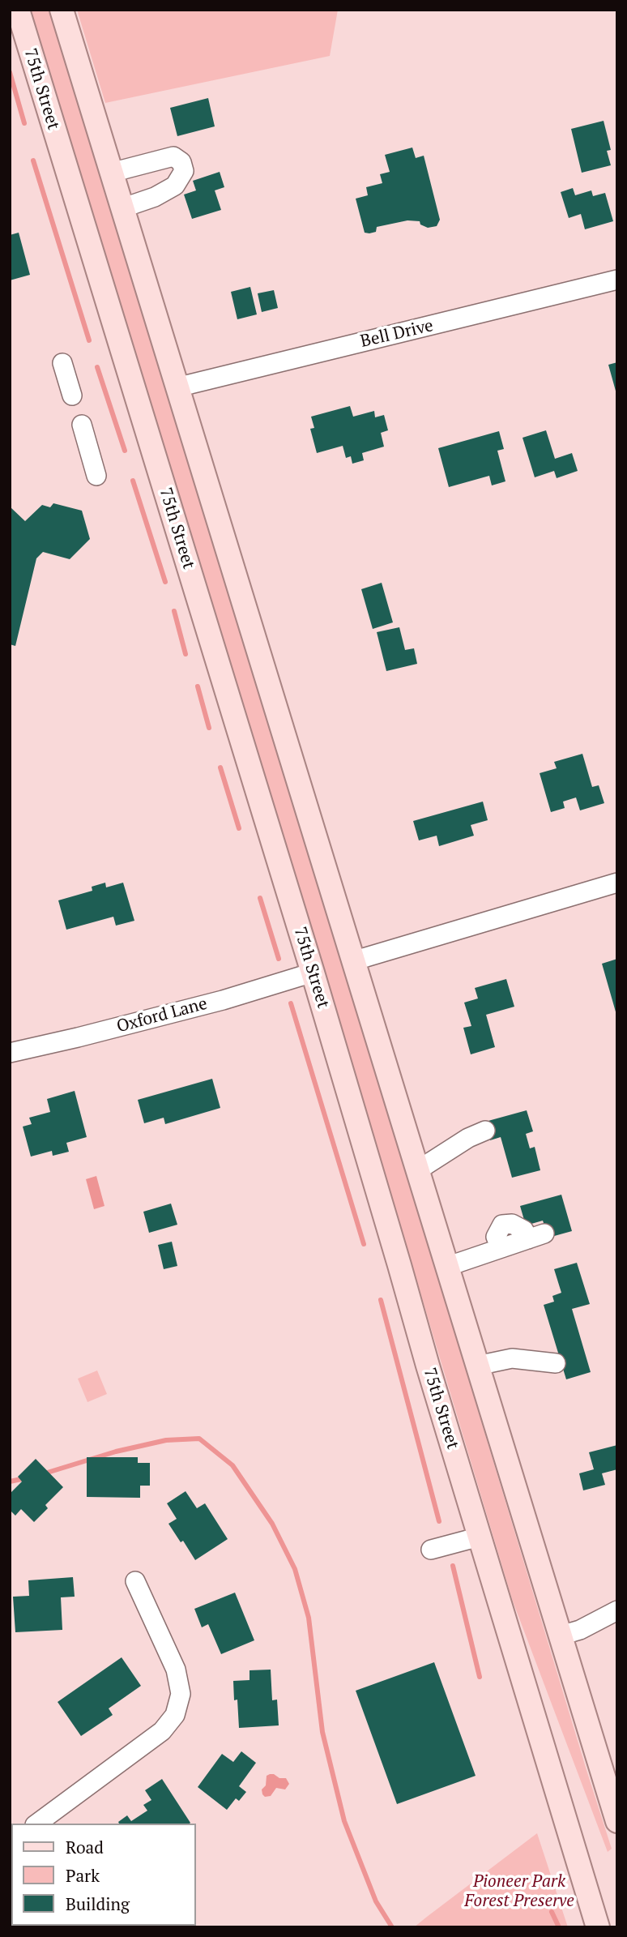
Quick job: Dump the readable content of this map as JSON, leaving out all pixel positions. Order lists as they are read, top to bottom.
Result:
{
  "streets": {
    "main road": ["75th Street"],
    "street": ["Bell Drive", "Oxford Lane"]
  },
  "crossings": [
    ["75th Street", "Oxford Lane"]
  ],
  "parks": ["Pioneer Park Forest Preserve"],
  "legend": ["Road", "Park", "Building"]
}
